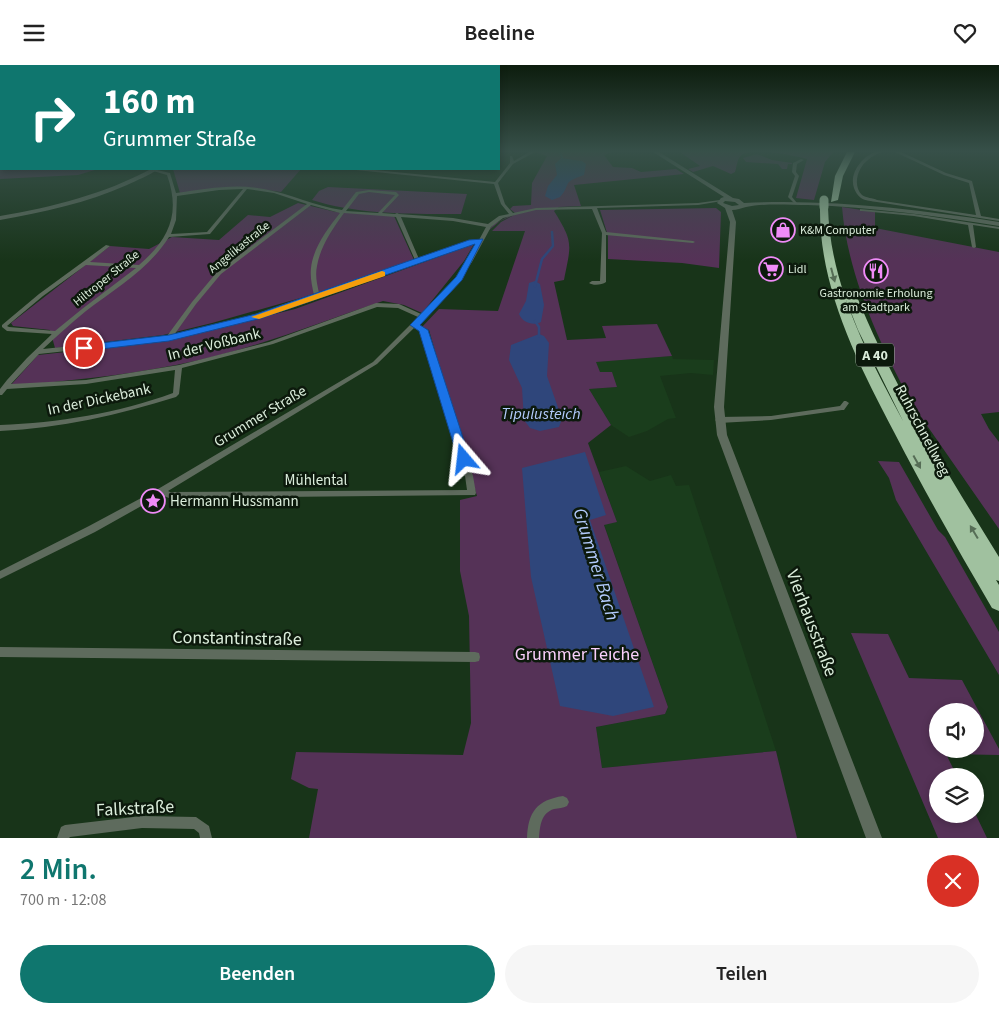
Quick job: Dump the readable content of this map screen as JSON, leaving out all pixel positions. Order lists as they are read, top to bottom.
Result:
{
  "streets": {
    "highway": ["A 40", "Ruhrschnellweg"],
    "street": [
      "Angelikastraße",
      "Hiltroper Straße",
      "In der Voßbank",
      "In der Dickebank",
      "Grummer Straße",
      "Mühlental",
      "Vierhausstraße",
      "Constantinstraße",
      "Falkstraße"
    ]
  },
  "crossings": [
    ["Hiltroper Straße", "In der Voßbank"],
    ["In der Voßbank", "In der Dickebank"],
    ["In der Voßbank", "Grummer Straße"],
    ["Grummer Straße", "Mühlental"]
  ],
  "water": ["Tipulusteich", "Grummer Bach"],
  "parks": ["Grummer Teiche"],
  "places": {
    "shop": ["K&M Computer"],
    "supermarket": ["Lidl"],
    "restaurant": ["Gastronomie Erholung am Stadtpark"],
    "place": ["Hermann Hussmann"]
  },
  "page": {
    "header": "Beeline",
    "turn": ["160 m", "Grummer Straße"],
    "heading": ["2 Min.", "700 m · 12:08"],
    "buttons": ["Beenden", "Teilen"]
  }
}
